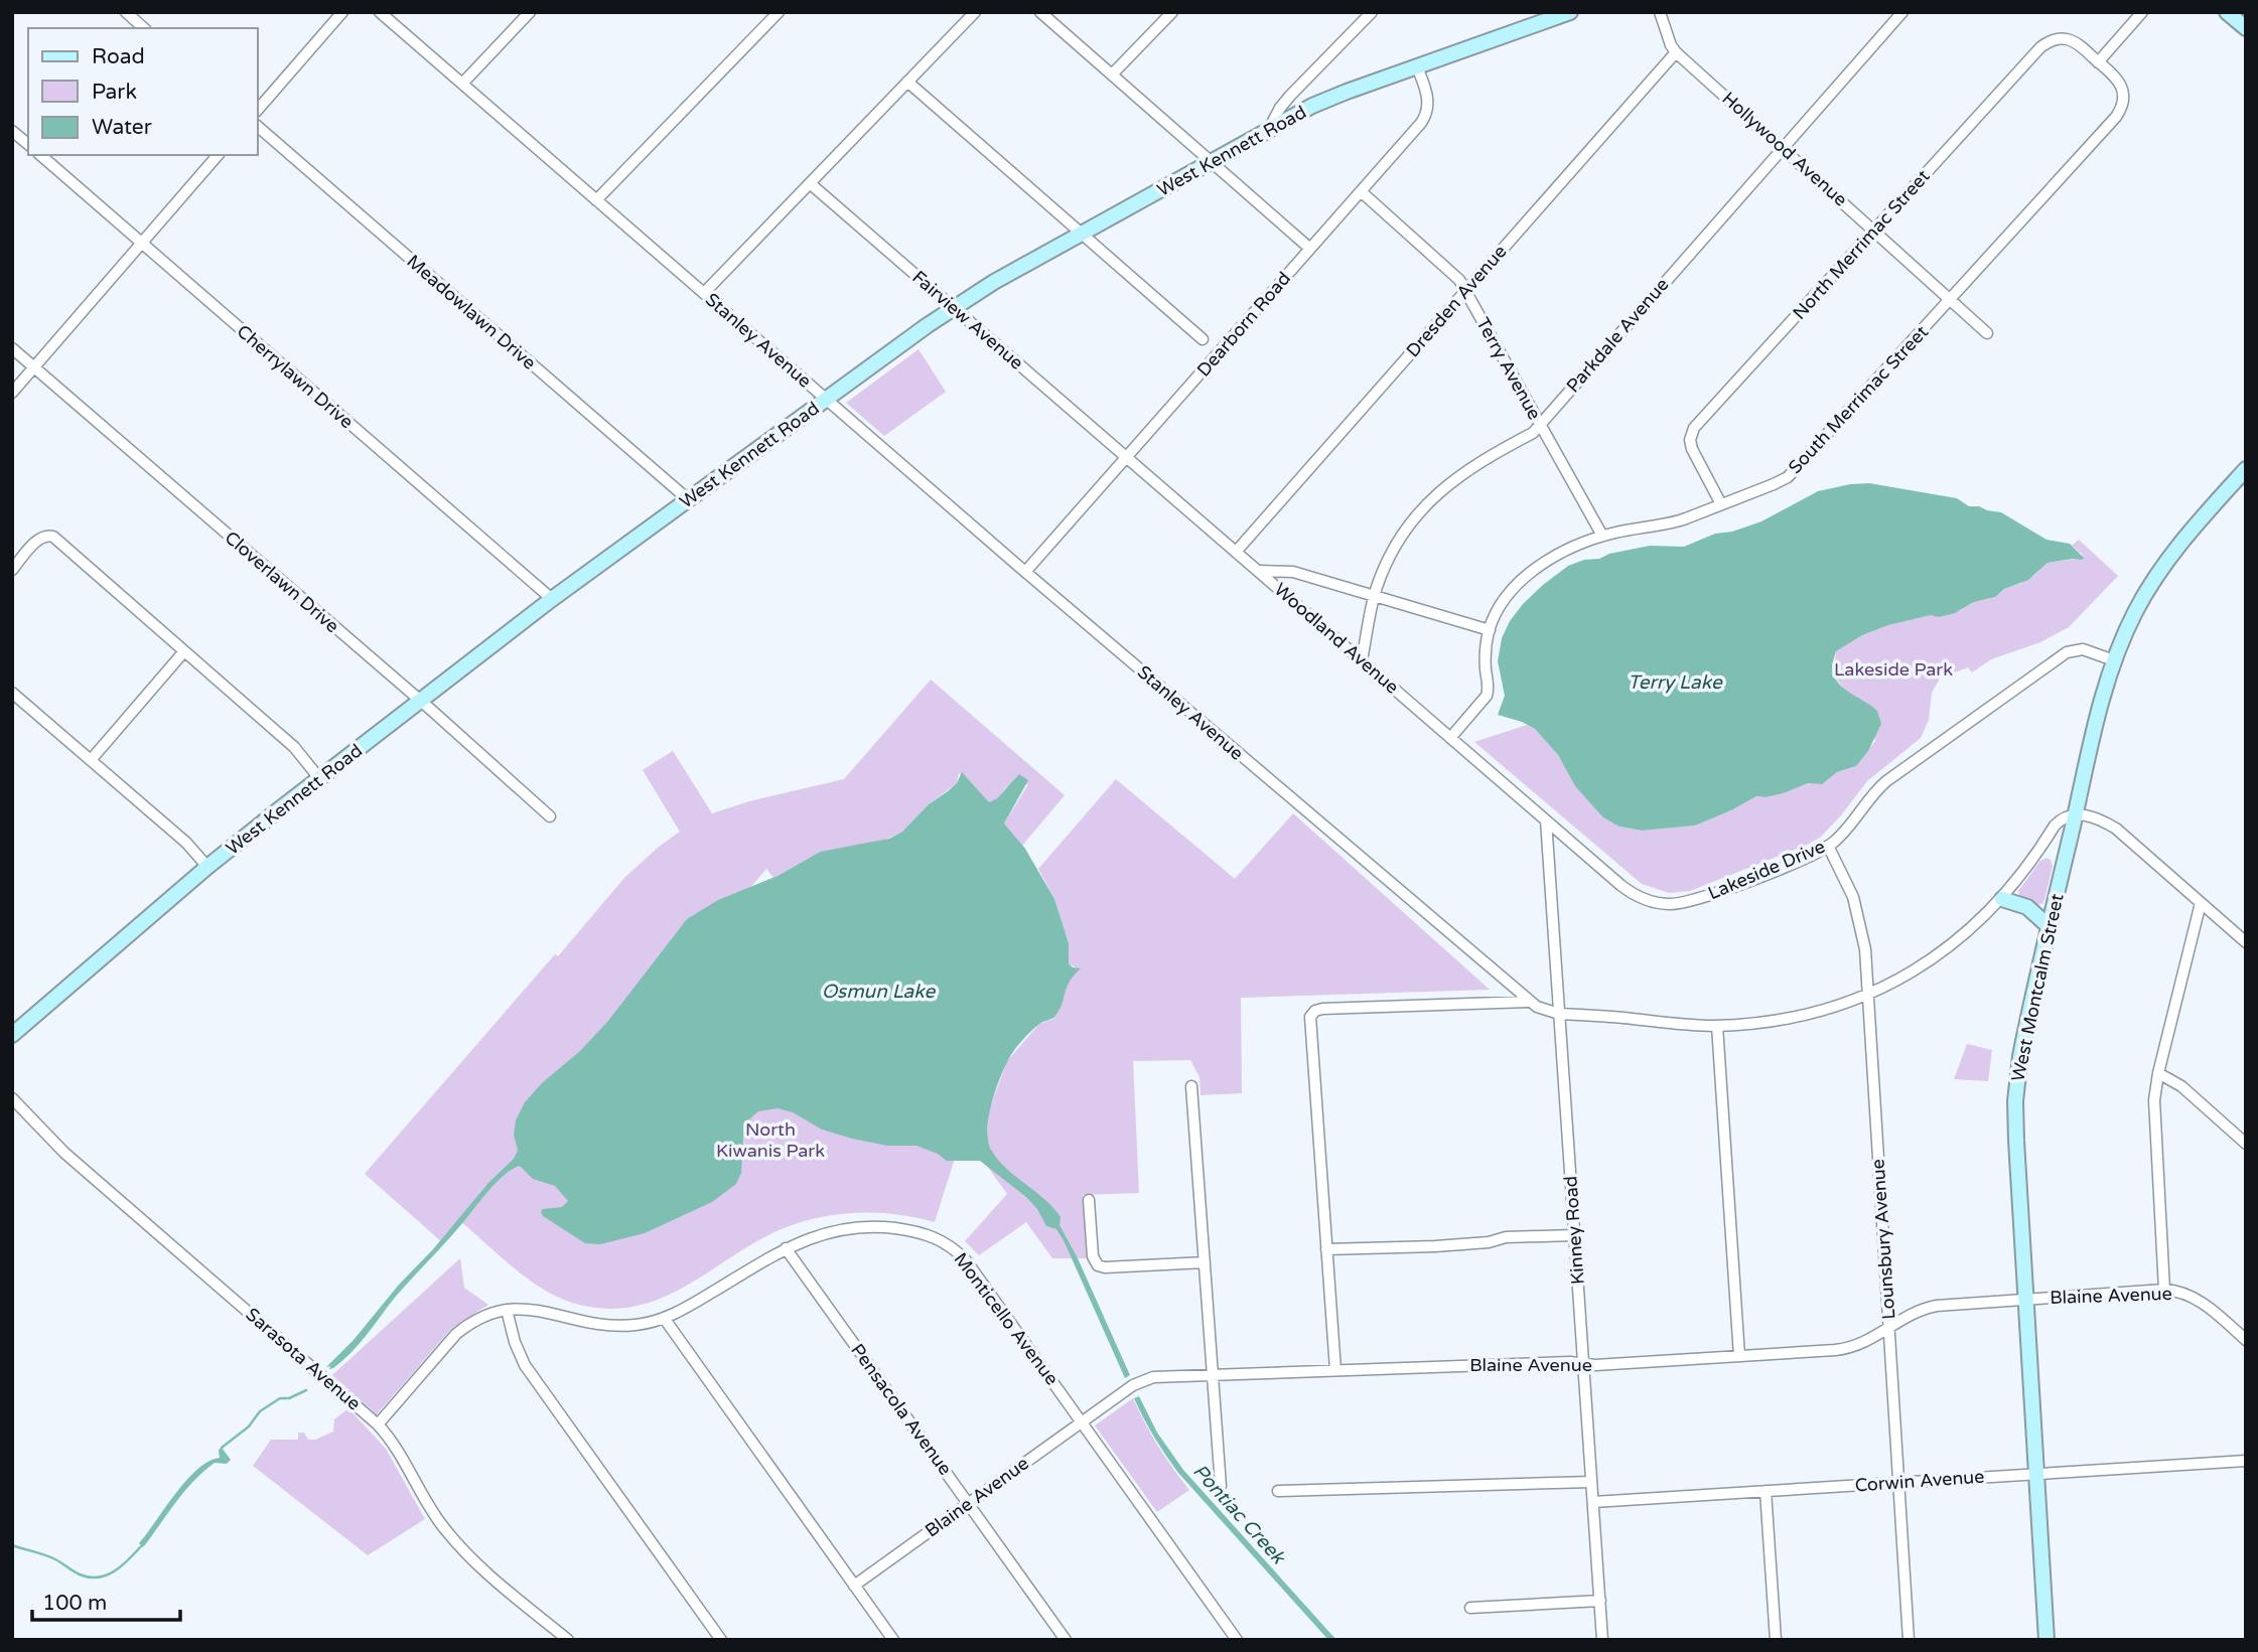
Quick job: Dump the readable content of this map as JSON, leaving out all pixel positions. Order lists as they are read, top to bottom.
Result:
{
  "streets": {
    "street": [
      "Hollywood Avenue",
      "West Kennett Road",
      "North Merrimac Street",
      "Dresden Avenue",
      "Meadowlawn Drive",
      "Fairview Avenue",
      "Dearborn Road",
      "Parkdale Avenue",
      "Stanley Avenue",
      "Terry Avenue",
      "Cherrylawn Drive",
      "South Merrimac Street",
      "Cloverlawn Drive",
      "Woodland Avenue",
      "Lakeside Drive",
      "West Montcalm Street",
      "Kinney Road",
      "Lounsbury Avenue",
      "Blaine Avenue",
      "Monticello Avenue",
      "Sarasota Avenue",
      "Pensacola Avenue",
      "Corwin Avenue"
    ]
  },
  "crossings": [
    ["Hollywood Avenue", "North Merrimac Street"],
    ["Hollywood Avenue", "Dresden Avenue"],
    ["Hollywood Avenue", "Parkdale Avenue"],
    ["Hollywood Avenue", "South Merrimac Street"],
    ["West Kennett Road", "Meadowlawn Drive"],
    ["West Kennett Road", "Fairview Avenue"],
    ["West Kennett Road", "Dearborn Road"],
    ["West Kennett Road", "Stanley Avenue"],
    ["West Kennett Road", "Cherrylawn Drive"],
    ["West Kennett Road", "Cloverlawn Drive"],
    ["North Merrimac Street", "South Merrimac Street"],
    ["Dresden Avenue", "Terry Avenue"],
    ["Dresden Avenue", "Woodland Avenue"],
    ["Fairview Avenue", "Dearborn Road"],
    ["Fairview Avenue", "Woodland Avenue"],
    ["Dearborn Road", "Stanley Avenue"],
    ["Dearborn Road", "Terry Avenue"],
    ["Dearborn Road", "Woodland Avenue"],
    ["Parkdale Avenue", "Terry Avenue"],
    ["Parkdale Avenue", "Woodland Avenue"],
    ["Stanley Avenue", "West Montcalm Street"],
    ["Stanley Avenue", "Kinney Road"],
    ["Stanley Avenue", "Lounsbury Avenue"],
    ["Terry Avenue", "South Merrimac Street"],
    ["South Merrimac Street", "Woodland Avenue"],
    ["Woodland Avenue", "Lakeside Drive"],
    ["Woodland Avenue", "Kinney Road"],
    ["Lakeside Drive", "West Montcalm Street"],
    ["Lakeside Drive", "Kinney Road"],
    ["Lakeside Drive", "Lounsbury Avenue"],
    ["West Montcalm Street", "Blaine Avenue"],
    ["West Montcalm Street", "Corwin Avenue"],
    ["Kinney Road", "Blaine Avenue"],
    ["Kinney Road", "Corwin Avenue"],
    ["Lounsbury Avenue", "Blaine Avenue"],
    ["Lounsbury Avenue", "Corwin Avenue"],
    ["Blaine Avenue", "Monticello Avenue"],
    ["Blaine Avenue", "Pensacola Avenue"],
    ["Monticello Avenue", "Pensacola Avenue"]
  ],
  "water": ["Terry Lake", "Osmun Lake", "Pontiac Creek"],
  "parks": ["Lakeside Park", "North Kiwanis Park"],
  "legend": ["Road", "Park", "Water"],
  "scale_bar": "100 m"
}
